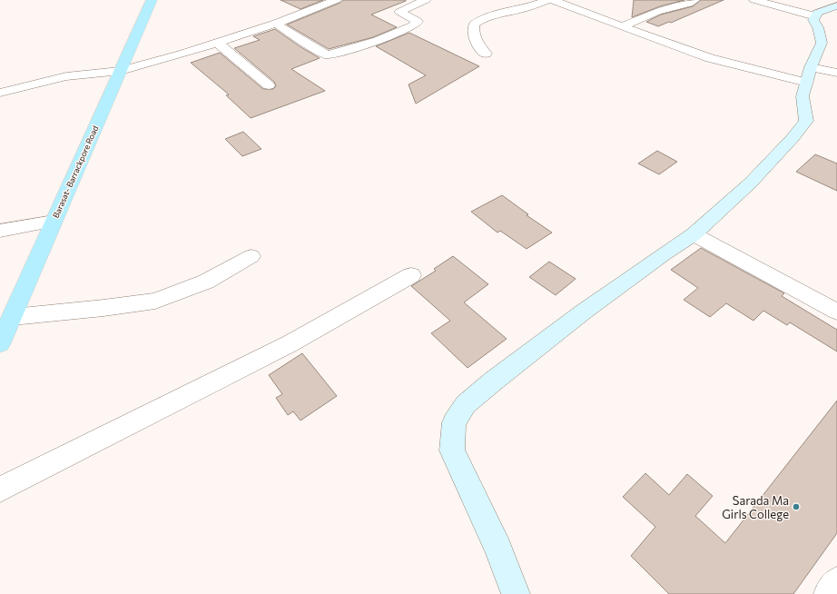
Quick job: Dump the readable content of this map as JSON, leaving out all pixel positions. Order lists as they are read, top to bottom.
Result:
{
  "streets": {
    "main road": ["Barasat- Barrackpore Road"]
  },
  "places": ["Sarada Ma Girls College"]
}
